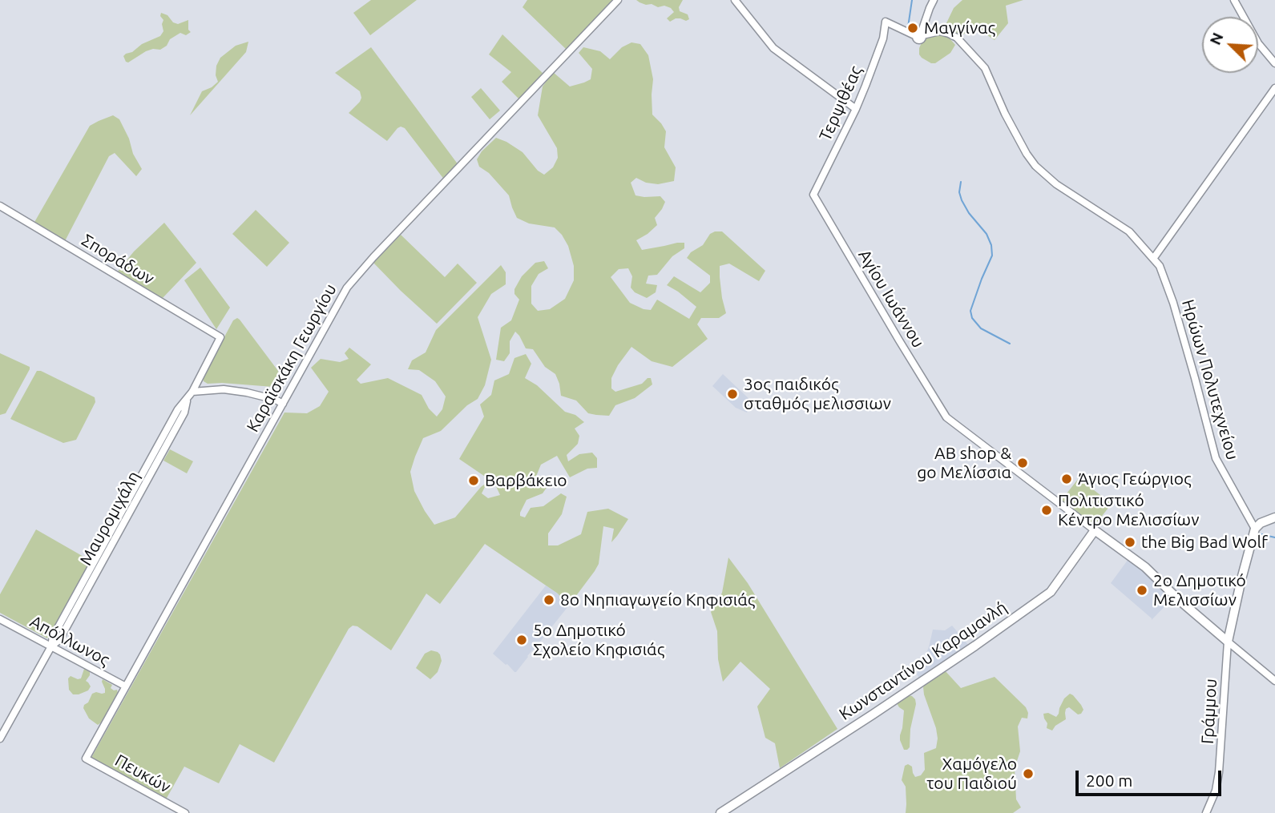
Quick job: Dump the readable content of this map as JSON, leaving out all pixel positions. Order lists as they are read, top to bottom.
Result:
{
  "streets": {
    "main road": ["Κωνσταντίνου Καραμανλή"],
    "street": [
      "Τερψιθέας",
      "Σποράδων",
      "Αγίου Ιωάννου",
      "Καραϊσκάκη Γεωργίου",
      "Ηρώων Πολυτεχνείου",
      "Μαυρομιχάλη",
      "Απόλλωνος",
      "Γράμμου",
      "Πευκών"
    ]
  },
  "crossings": [
    ["Τερψιθέας", "Αγίου Ιωάννου"],
    ["Σποράδων", "Μαυρομιχάλη"],
    ["Αγίου Ιωάννου", "Κωνσταντίνου Καραμανλή"],
    ["Καραϊσκάκη Γεωργίου", "Απόλλωνος"],
    ["Καραϊσκάκη Γεωργίου", "Πευκών"],
    ["Μαυρομιχάλη", "Απόλλωνος"]
  ],
  "places": [
    "Μαγγίνας",
    "3ος παιδικός σταθμός μελισσιων",
    "AB shop & go Μελίσσια",
    "Άγιος Γεώργιος",
    "Βαρβάκειο",
    "Πολιτιστικό Κέντρο Μελισσίων",
    "the Big Bad Wolf",
    "2ο Δημοτικό Μελισσίων",
    "8ο Νηπιαγωγείο Κηφισιάς",
    "5ο Δημοτικό Σχολείο Κηφισιάς",
    "Χαμόγελο του Παιδιού"
  ],
  "scale_bar": "200 m",
  "north": "top left"
}
